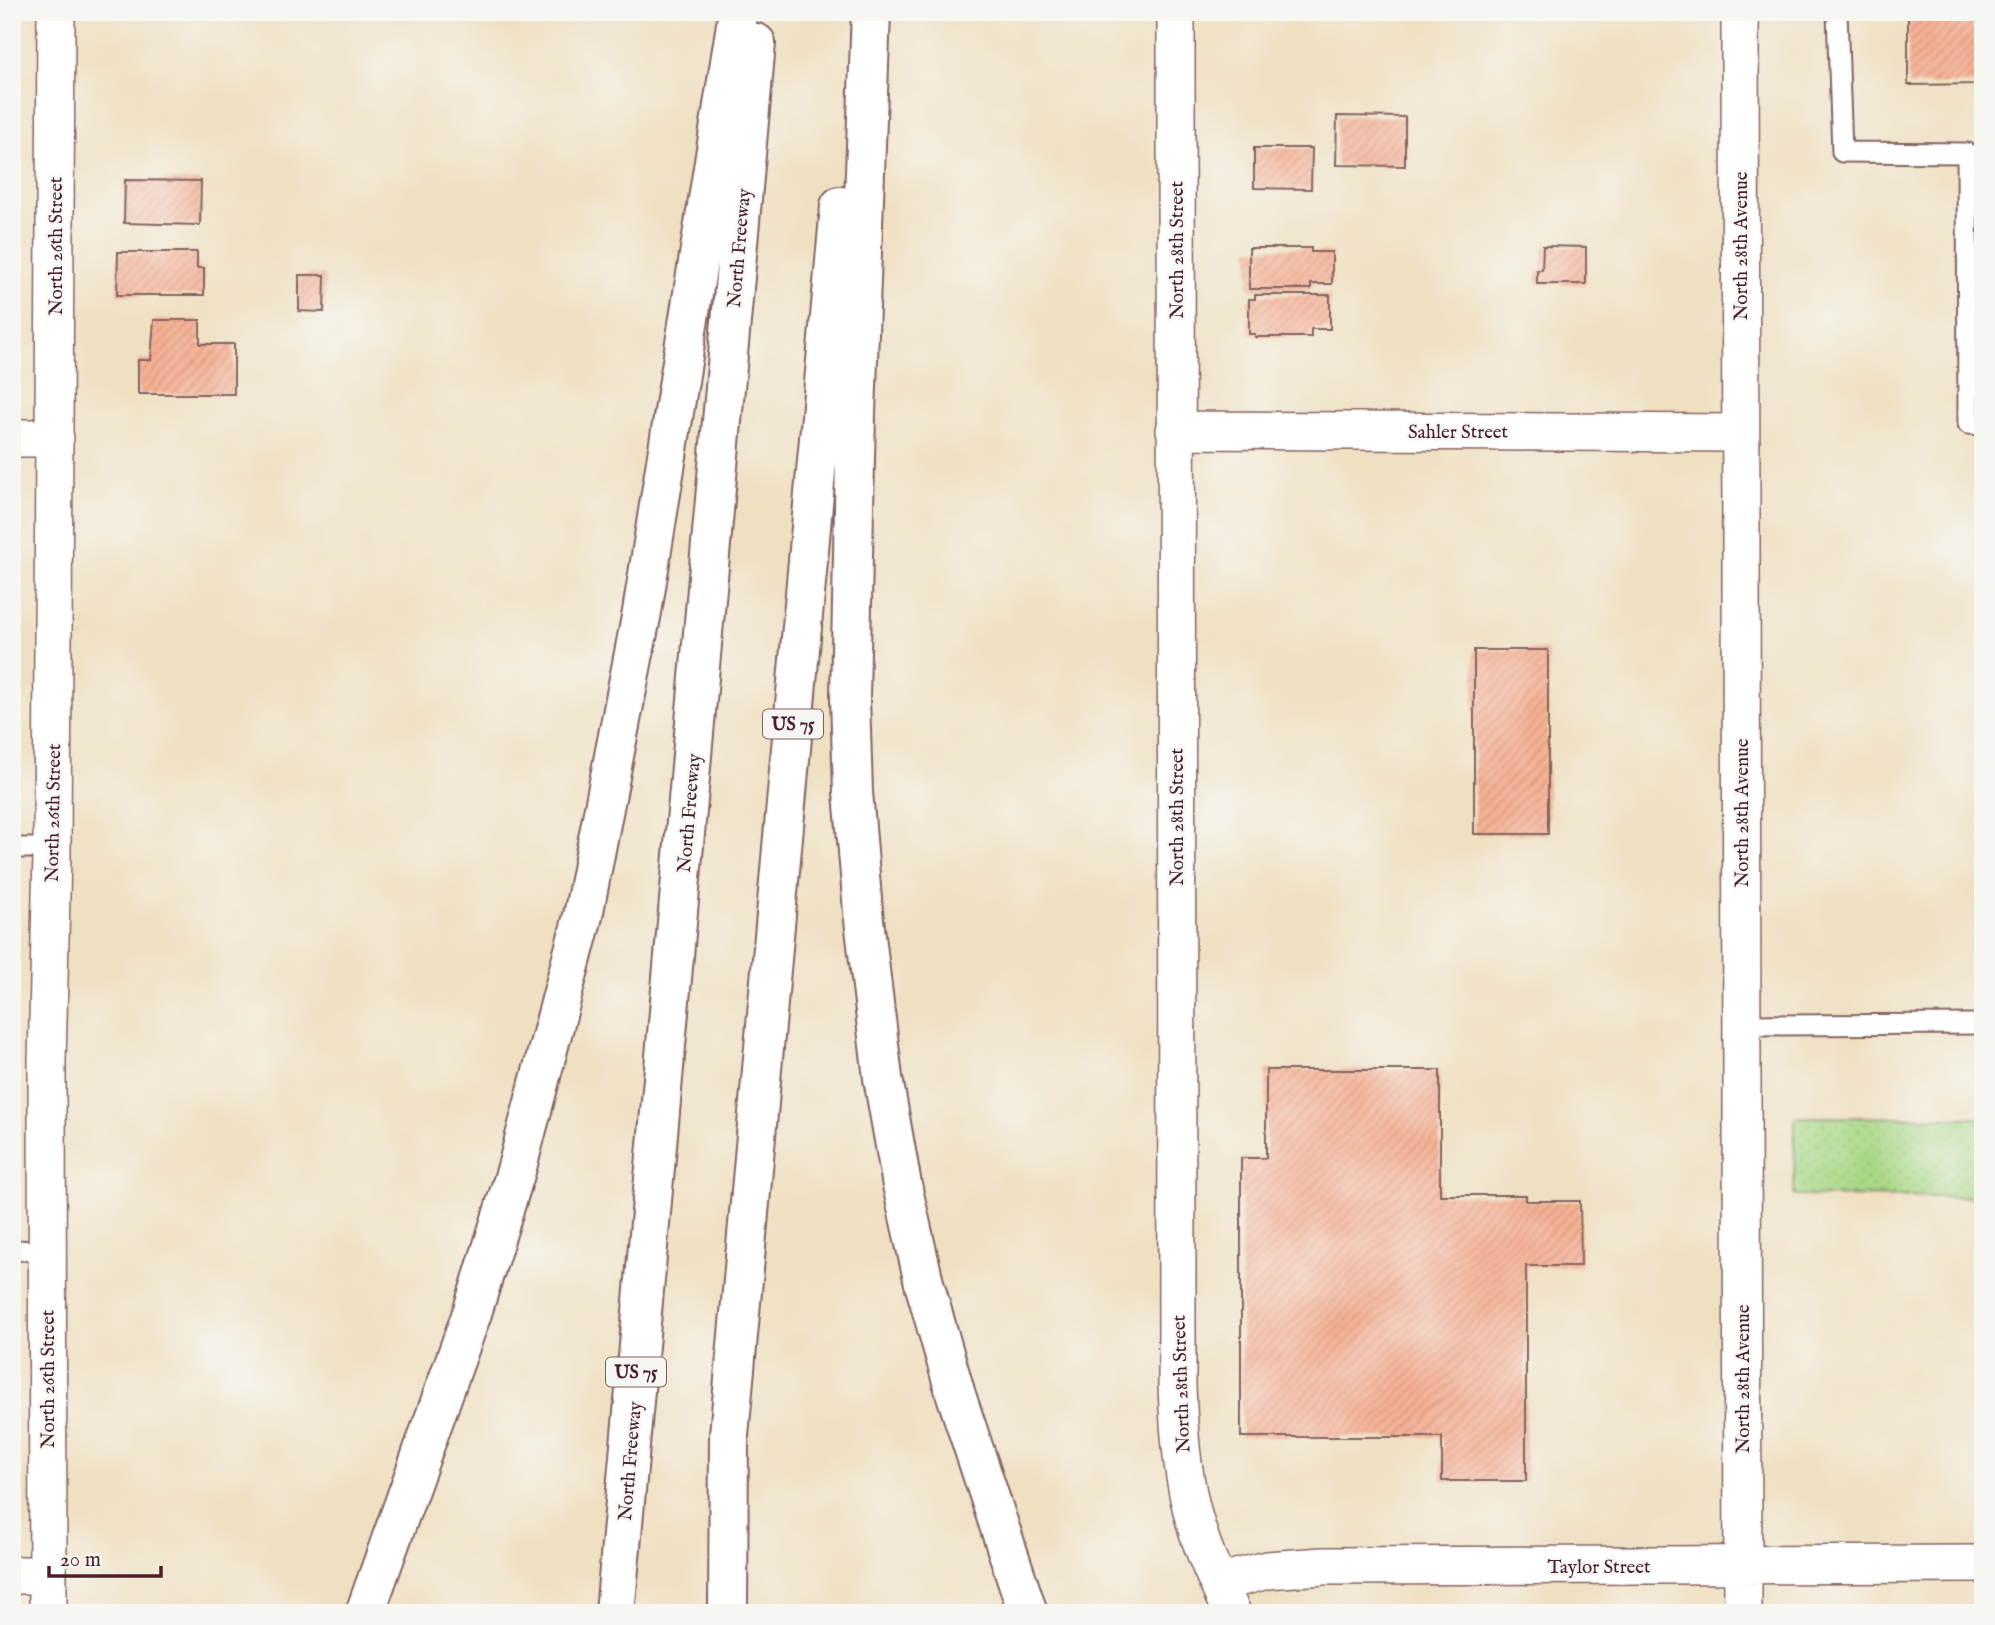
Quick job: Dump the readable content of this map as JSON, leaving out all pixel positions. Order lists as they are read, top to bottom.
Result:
{
  "streets": {
    "highway": ["North Freeway", "US 75"],
    "street": [
      "North 26th Street",
      "North 28th Avenue",
      "North 28th Street",
      "Sahler Street",
      "Taylor Street"
    ]
  },
  "crossings": [
    ["North 28th Avenue", "Sahler Street"],
    ["North 28th Avenue", "Taylor Street"],
    ["North 28th Street", "Sahler Street"],
    ["North 28th Street", "Taylor Street"]
  ],
  "scale_bar": "20 m"
}
